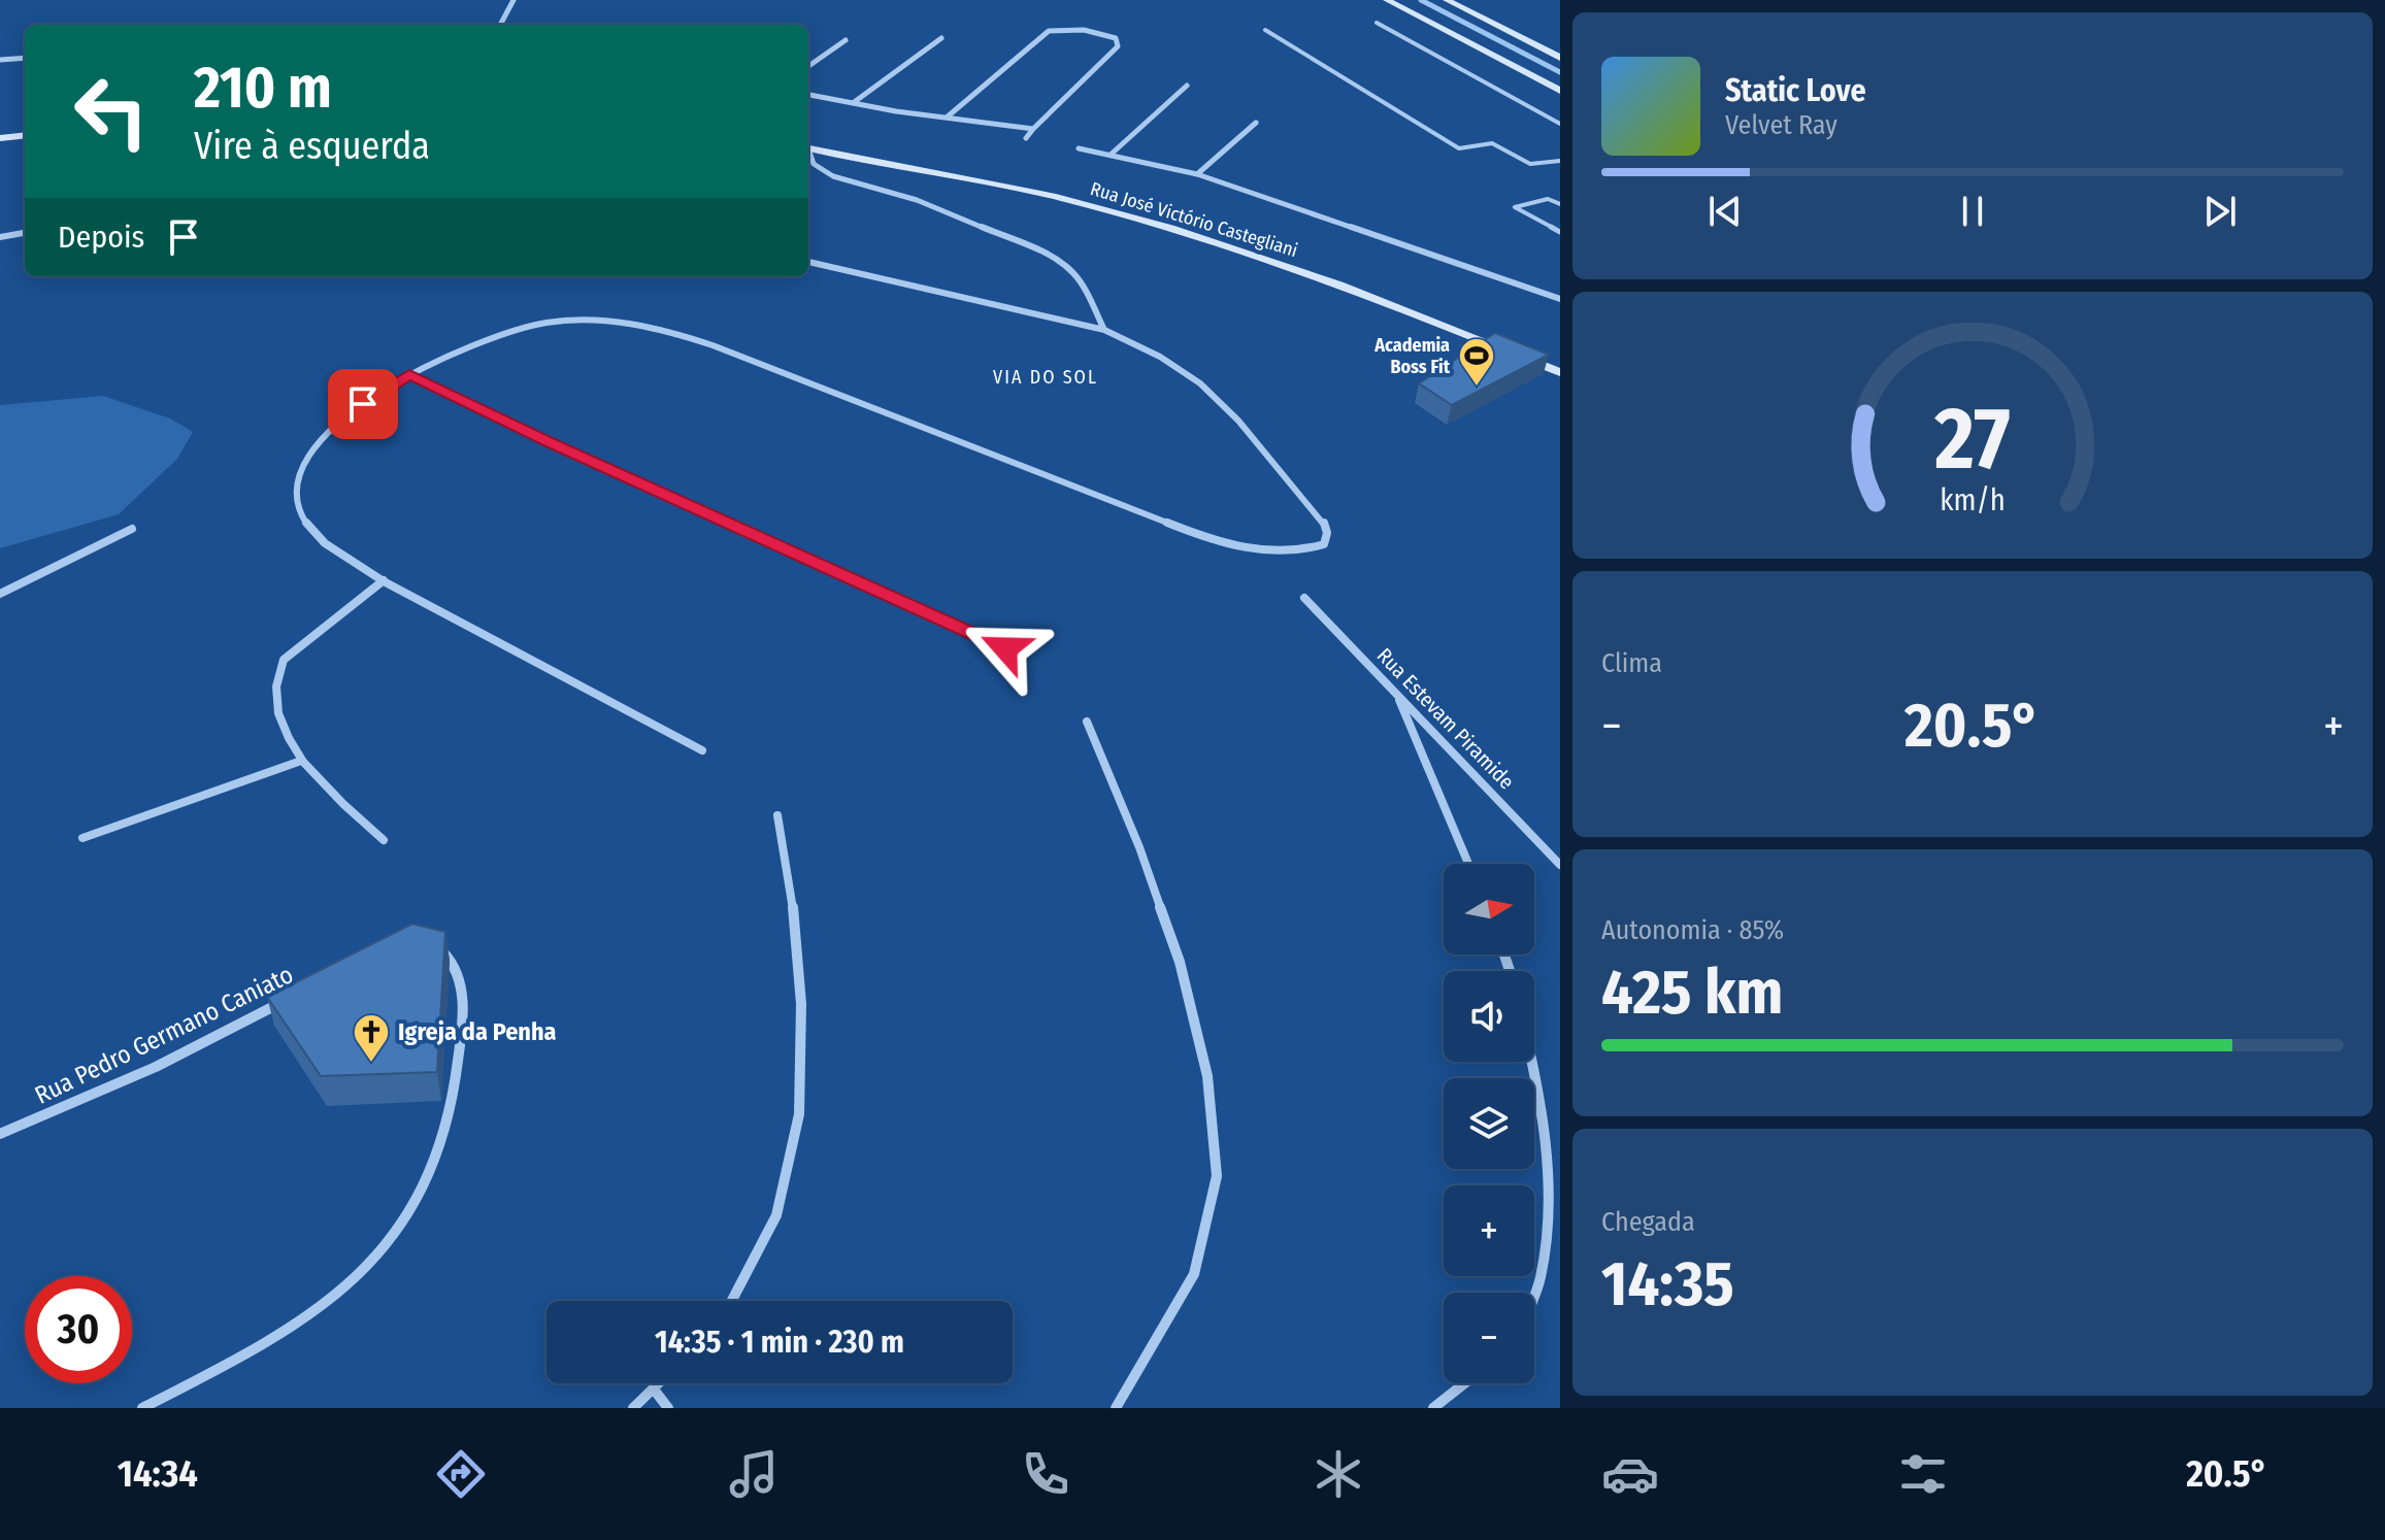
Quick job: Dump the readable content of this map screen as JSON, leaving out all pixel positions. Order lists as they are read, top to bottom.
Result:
{
  "streets": {
    "street": ["Rua José Victório Castegliani", "Rua Estevam Piramide", "Rua Pedro Germano Caniato"]
  },
  "districts": ["VIA DO SOL"],
  "places": {
    "sports": ["Academia Boss Fit"],
    "church": ["Igreja da Penha"]
  },
  "north": "right",
  "page": {
    "turn": ["210 m", "Vire à esquerda"],
    "song": ["Static Love", "Velvet Ray"],
    "then": "Depois",
    "tile": [
      "Clima",
      ["Autonomia · 85%", "425 km"],
      ["Chegada", "14:35"]
    ],
    "heat": ["−", "20.5°", "+"],
    "map_buttons": ["+", "−"],
    "limit": "30",
    "trip": "14:35 · 1 min · 230 m",
    "tabs": ["14:34", "20.5°"],
    "gauge": ["27", "km/h"]
  }
}
